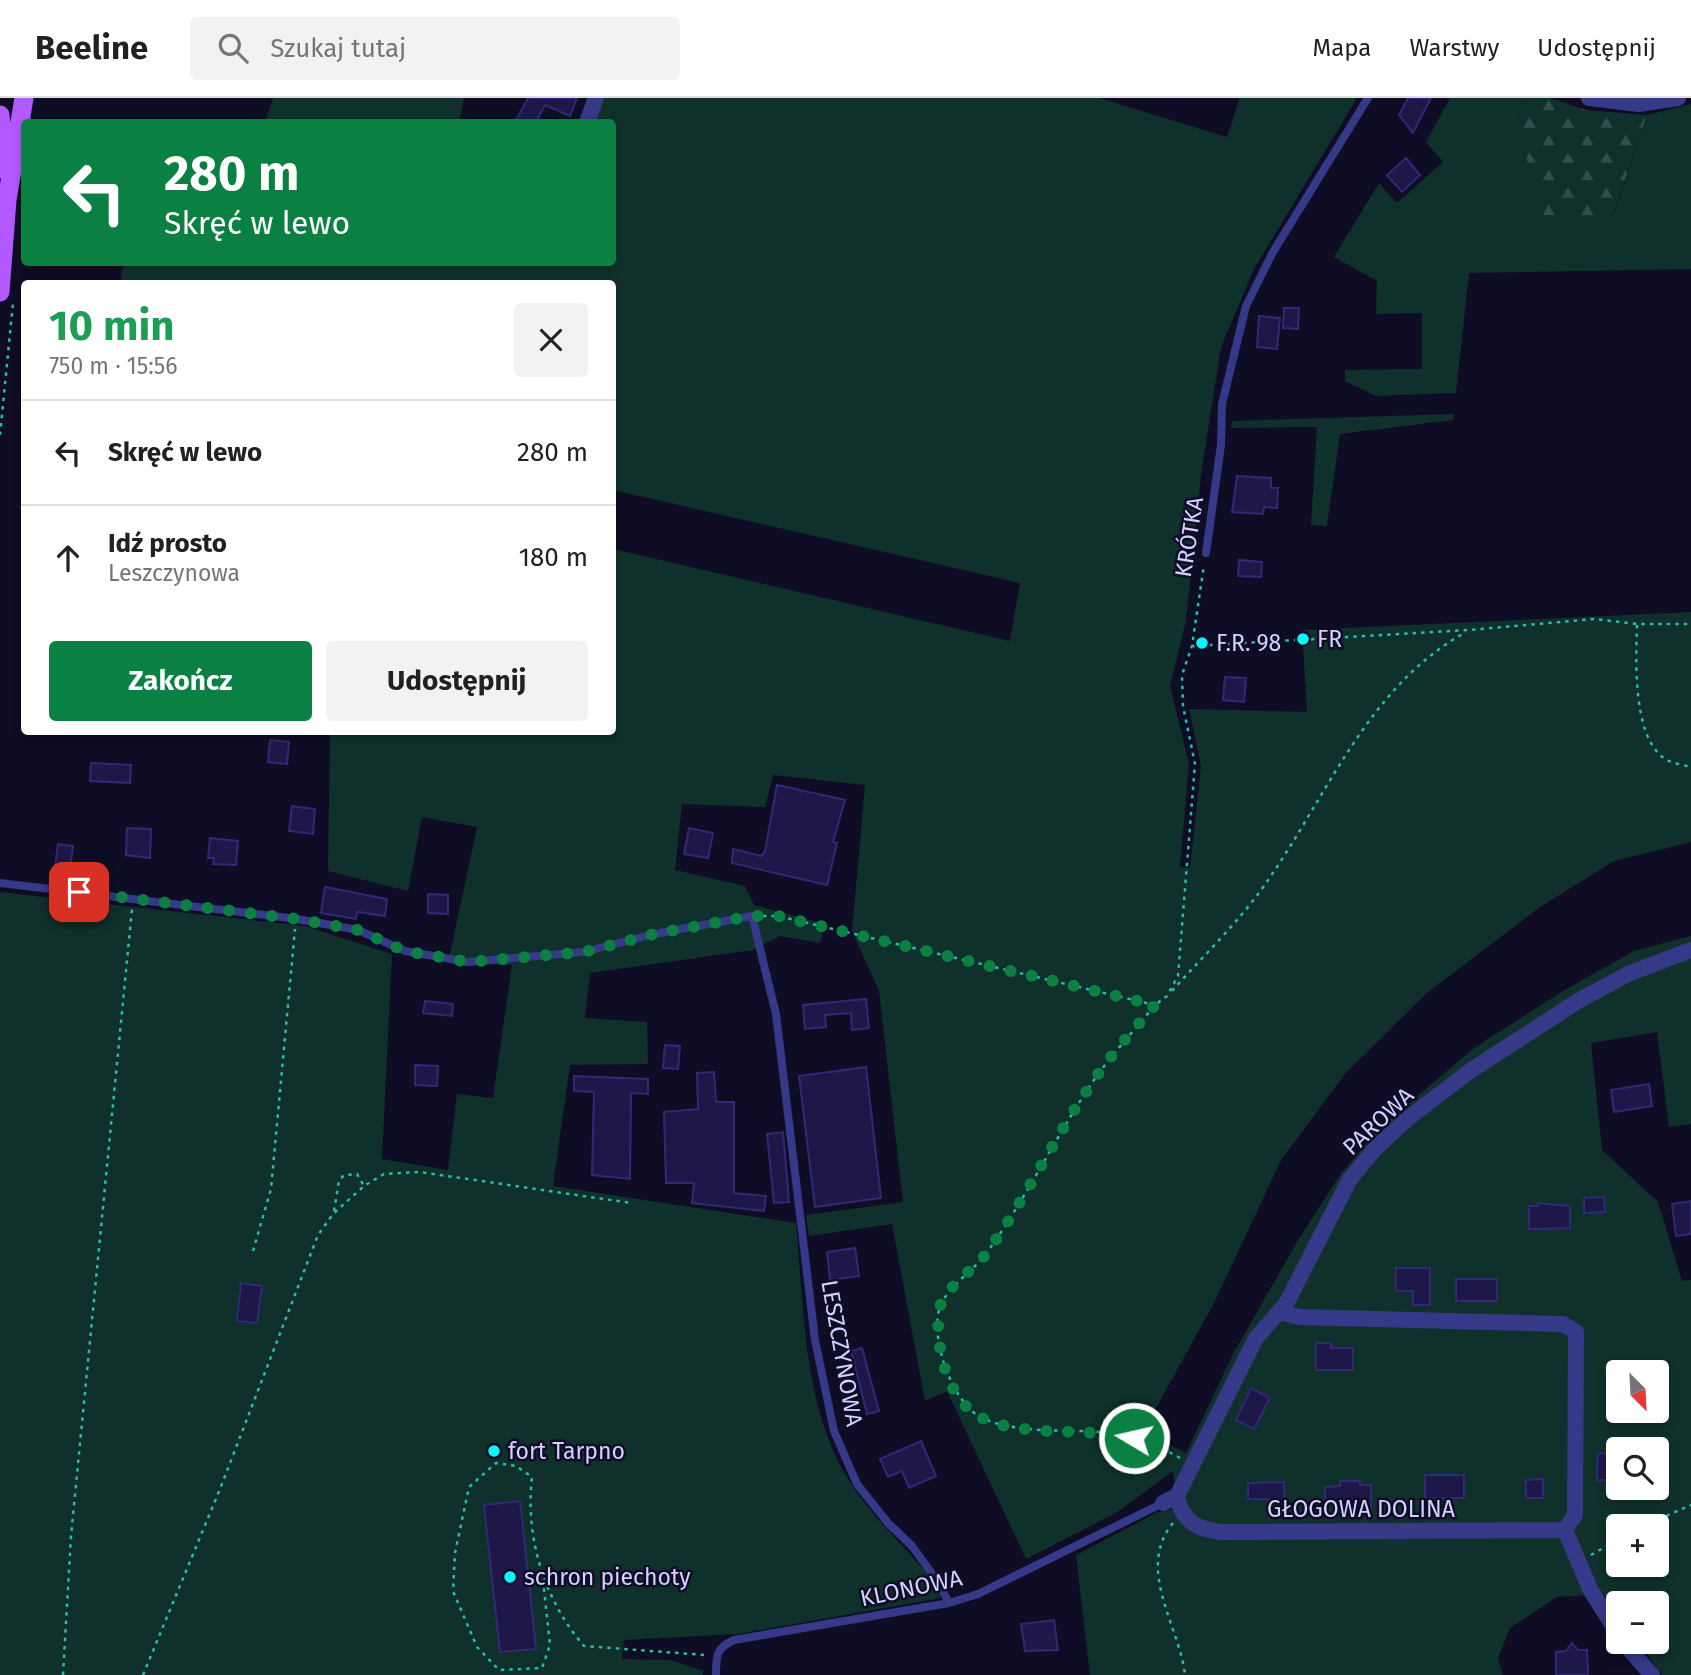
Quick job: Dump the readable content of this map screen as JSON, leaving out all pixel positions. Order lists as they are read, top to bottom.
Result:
{
  "streets": {
    "street": ["PAROWA", "GŁOGOWA DOLINA"],
    "lane": ["KRÓTKA", "LESZCZYNOWA", "KLONOWA"]
  },
  "crossings": [
    ["PAROWA", "GŁOGOWA DOLINA"],
    ["PAROWA", "KLONOWA"],
    ["LESZCZYNOWA", "KLONOWA"],
    ["GŁOGOWA DOLINA", "KLONOWA"]
  ],
  "places": [
    "FR",
    "F.R. 98",
    "fort Tarpno",
    "schron piechoty"
  ],
  "north": "bottom right",
  "page": {
    "header": "Beeline",
    "search": "Szukaj tutaj",
    "nav": ["Mapa", "Warstwy", "Udostępnij"],
    "turn": ["280 m", "Skręć w lewo"],
    "heading": ["10 min", "750 m · 15:56"],
    "list": [
      {
        "name": "Skręć w lewo",
        "value": "280 m"
      },
      {
        "name": "Idź prosto",
        "note": "Leszczynowa",
        "value": "180 m"
      }
    ],
    "buttons": ["Zakończ", "Udostępnij"],
    "map_buttons": ["+", "−"]
  }
}
